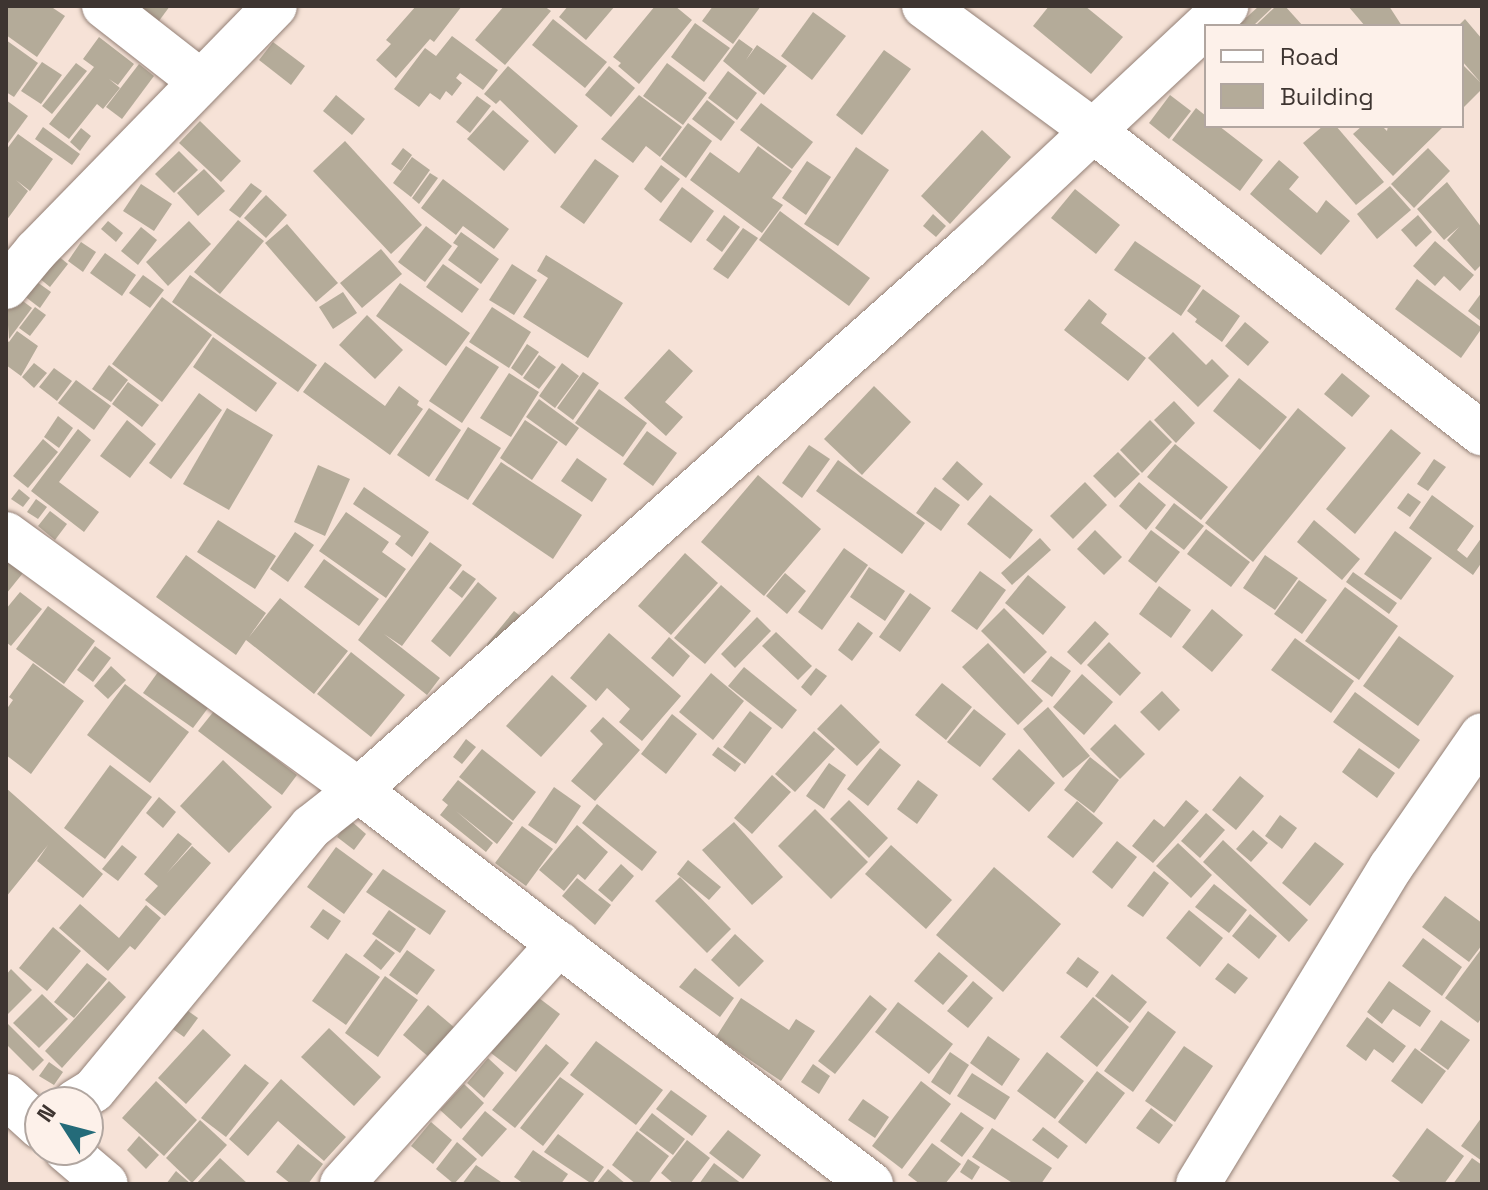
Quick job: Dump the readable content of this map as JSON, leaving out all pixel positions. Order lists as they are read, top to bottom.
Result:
{
  "legend": ["Road", "Building"],
  "north": "top left"
}
